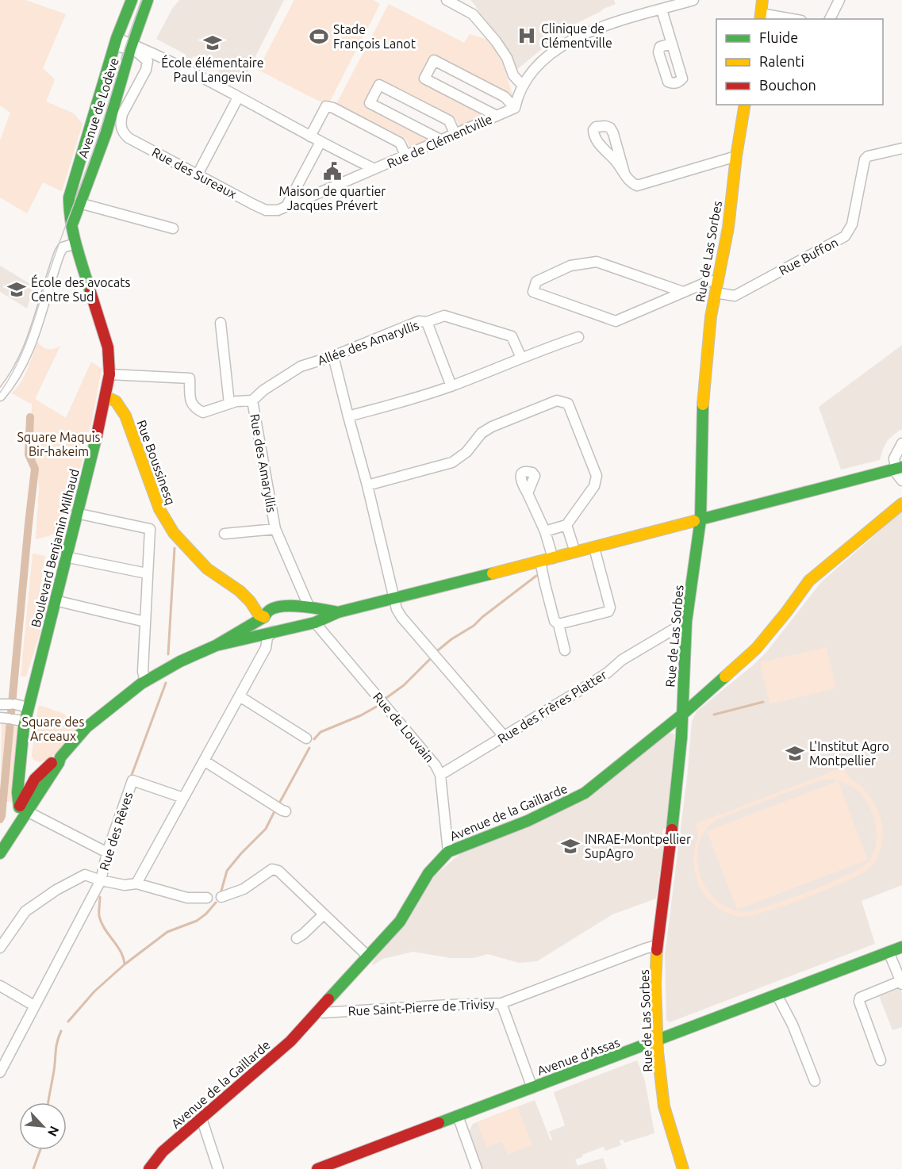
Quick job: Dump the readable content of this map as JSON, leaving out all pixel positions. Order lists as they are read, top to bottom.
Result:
{
  "streets": {
    "street": [
      "Avenue de Lodève",
      "Rue de Clémentville",
      "Rue des Sureaux",
      "Rue de Las Sorbes",
      "Rue Buffon",
      "Allée des Amaryllis",
      "Rue Boussinesq",
      "Rue des Amaryllis",
      "Boulevard Benjamin Milhaud",
      "Rue des Frères Platter",
      "Rue de Louvain",
      "Avenue de la Gaillarde",
      "Rue des Rêves",
      "Rue Saint-Pierre de Trivisy",
      "Avenue d'Assas"
    ]
  },
  "crossings": [
    ["Avenue de Lodève", "Rue de Clémentville"],
    ["Avenue de Lodève", "Rue des Sureaux"],
    ["Avenue de Lodève", "Boulevard Benjamin Milhaud"],
    ["Rue de Clémentville", "Rue des Sureaux"],
    ["Rue de Las Sorbes", "Rue Buffon"],
    ["Rue de Las Sorbes", "Rue des Frères Platter"],
    ["Rue de Las Sorbes", "Avenue de la Gaillarde"],
    ["Rue de Las Sorbes", "Rue Saint-Pierre de Trivisy"],
    ["Rue de Las Sorbes", "Avenue d'Assas"],
    ["Allée des Amaryllis", "Rue des Amaryllis"],
    ["Rue Boussinesq", "Boulevard Benjamin Milhaud"],
    ["Rue des Amaryllis", "Boulevard Benjamin Milhaud"],
    ["Rue des Frères Platter", "Rue de Louvain"],
    ["Rue de Louvain", "Avenue de la Gaillarde"],
    ["Avenue de la Gaillarde", "Rue Saint-Pierre de Trivisy"]
  ],
  "parks": ["Square Maquis Bir-hakeim", "Square des Arceaux"],
  "places": {
    "hospital": ["Clinique de Clémentville"],
    "sports": ["Stade François Lanot"],
    "school or university": [
      "École élémentaire Paul Langevin",
      "École des avocats Centre Sud",
      "L'Institut Agro Montpellier",
      "INRAE-Montpellier SupAgro"
    ],
    "public building": ["Maison de quartier Jacques Prévert"]
  },
  "legend": ["Fluide", "Ralenti", "Bouchon"],
  "north": "bottom right"
}
